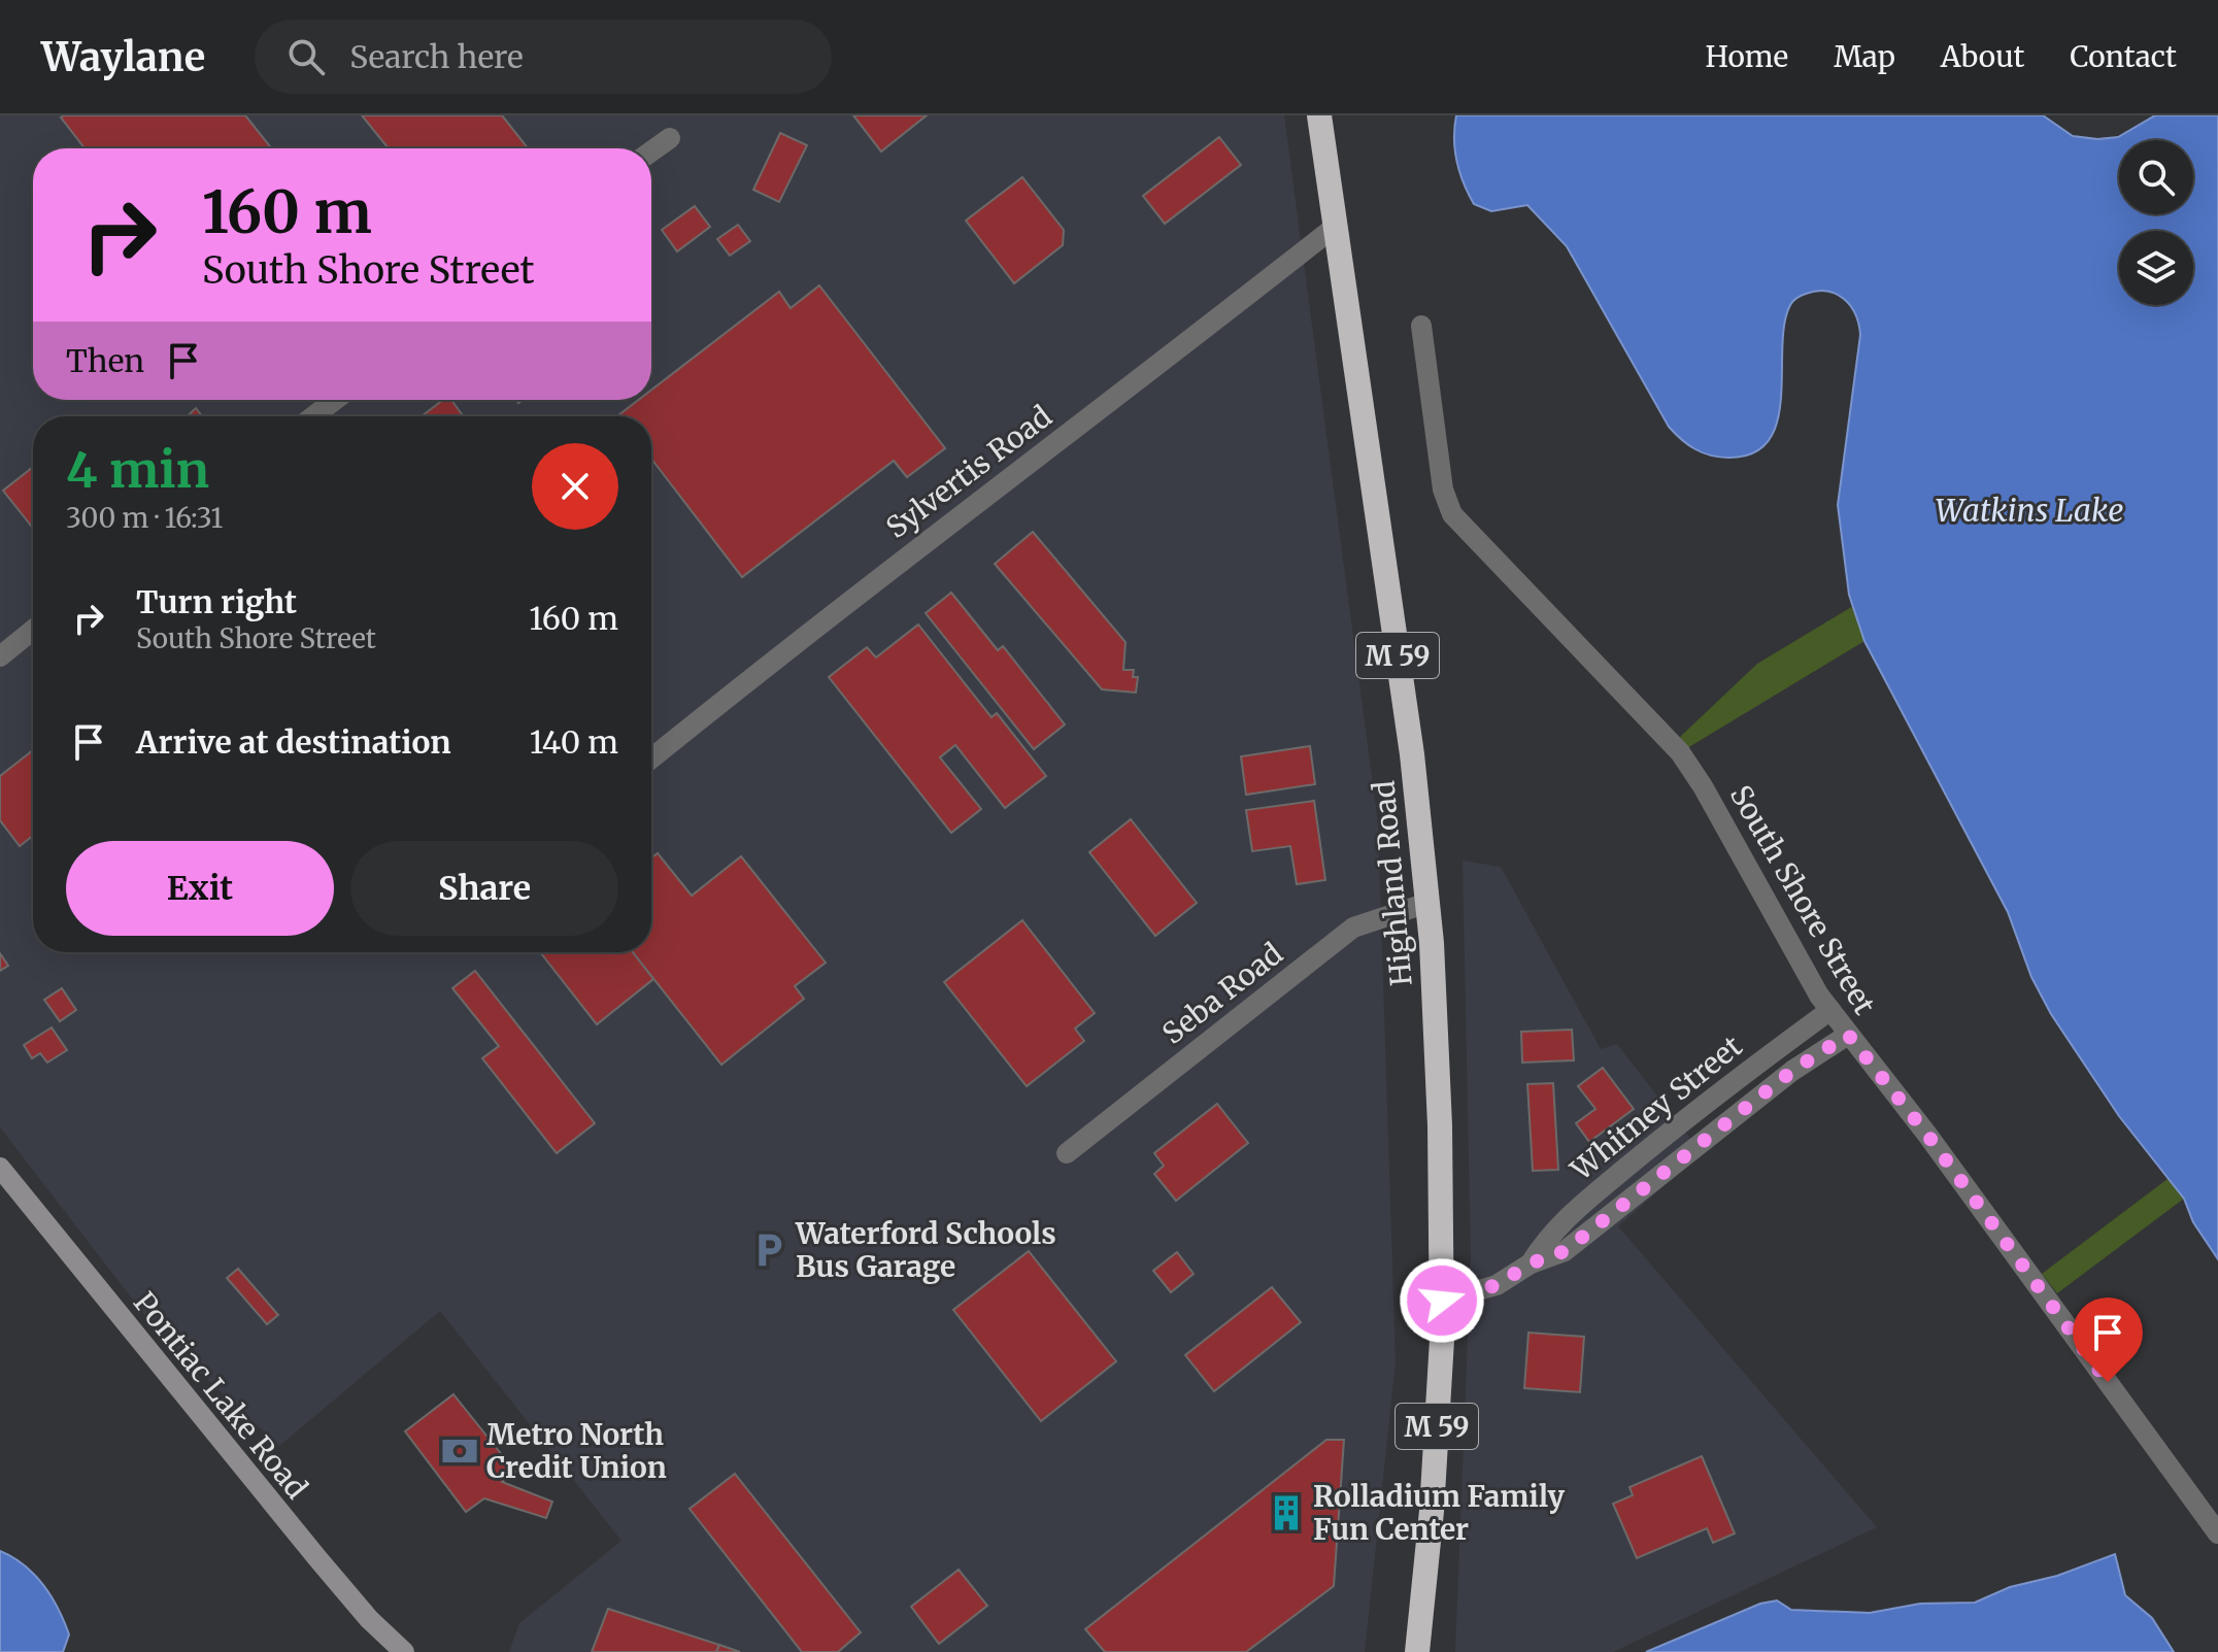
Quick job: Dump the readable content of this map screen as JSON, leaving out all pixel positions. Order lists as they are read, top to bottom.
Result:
{
  "streets": {
    "highway": ["M 59", "Highland Road"],
    "street": [
      "Sylvertis Road",
      "South Shore Street",
      "Seba Road",
      "Whitney Street",
      "Pontiac Lake Road"
    ]
  },
  "crossings": [
    ["Sylvertis Road", "Highland Road"],
    ["Highland Road", "Seba Road"],
    ["Highland Road", "Whitney Street"],
    ["South Shore Street", "Whitney Street"]
  ],
  "water": ["Watkins Lake"],
  "places": {
    "parking": ["Waterford Schools Bus Garage"],
    "bank": ["Metro North Credit Union"],
    "building": ["Rolladium Family Fun Center"]
  },
  "page": {
    "header": "Waylane",
    "search": "Search here",
    "nav": [
      "Home",
      "Map",
      "About",
      "Contact"
    ],
    "turn": ["160 m", "South Shore Street"],
    "then": "Then",
    "heading": ["4 min", "300 m · 16:31"],
    "list": [
      {
        "name": "Turn right",
        "note": "South Shore Street",
        "value": "160 m"
      },
      {
        "name": "Arrive at destination",
        "value": "140 m"
      }
    ],
    "buttons": ["Exit", "Share"]
  }
}
